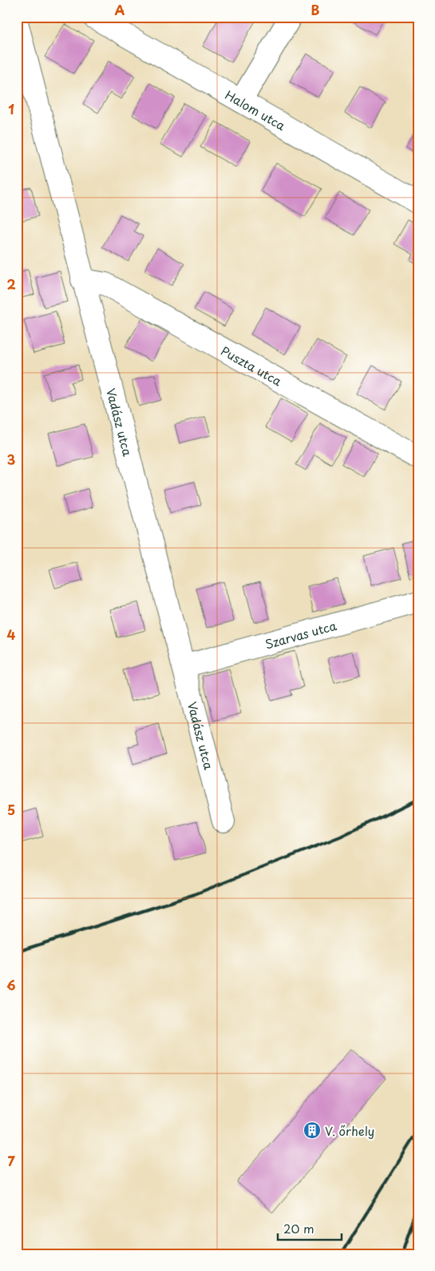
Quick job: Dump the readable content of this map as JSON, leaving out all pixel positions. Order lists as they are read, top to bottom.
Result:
{
  "streets": {
    "street": [
      "Halom utca",
      "Puszta utca",
      "Vadász utca",
      "Szarvas utca"
    ]
  },
  "crossings": [
    ["Puszta utca", "Vadász utca"],
    ["Vadász utca", "Szarvas utca"]
  ],
  "places": {
    "building": ["V. őrhely"]
  },
  "scale_bar": "20 m",
  "grid": {
    "columns": ["A", "B"],
    "rows": [
      "1",
      "2",
      "3",
      "4",
      "5",
      "6",
      "7"
    ]
  }
}
